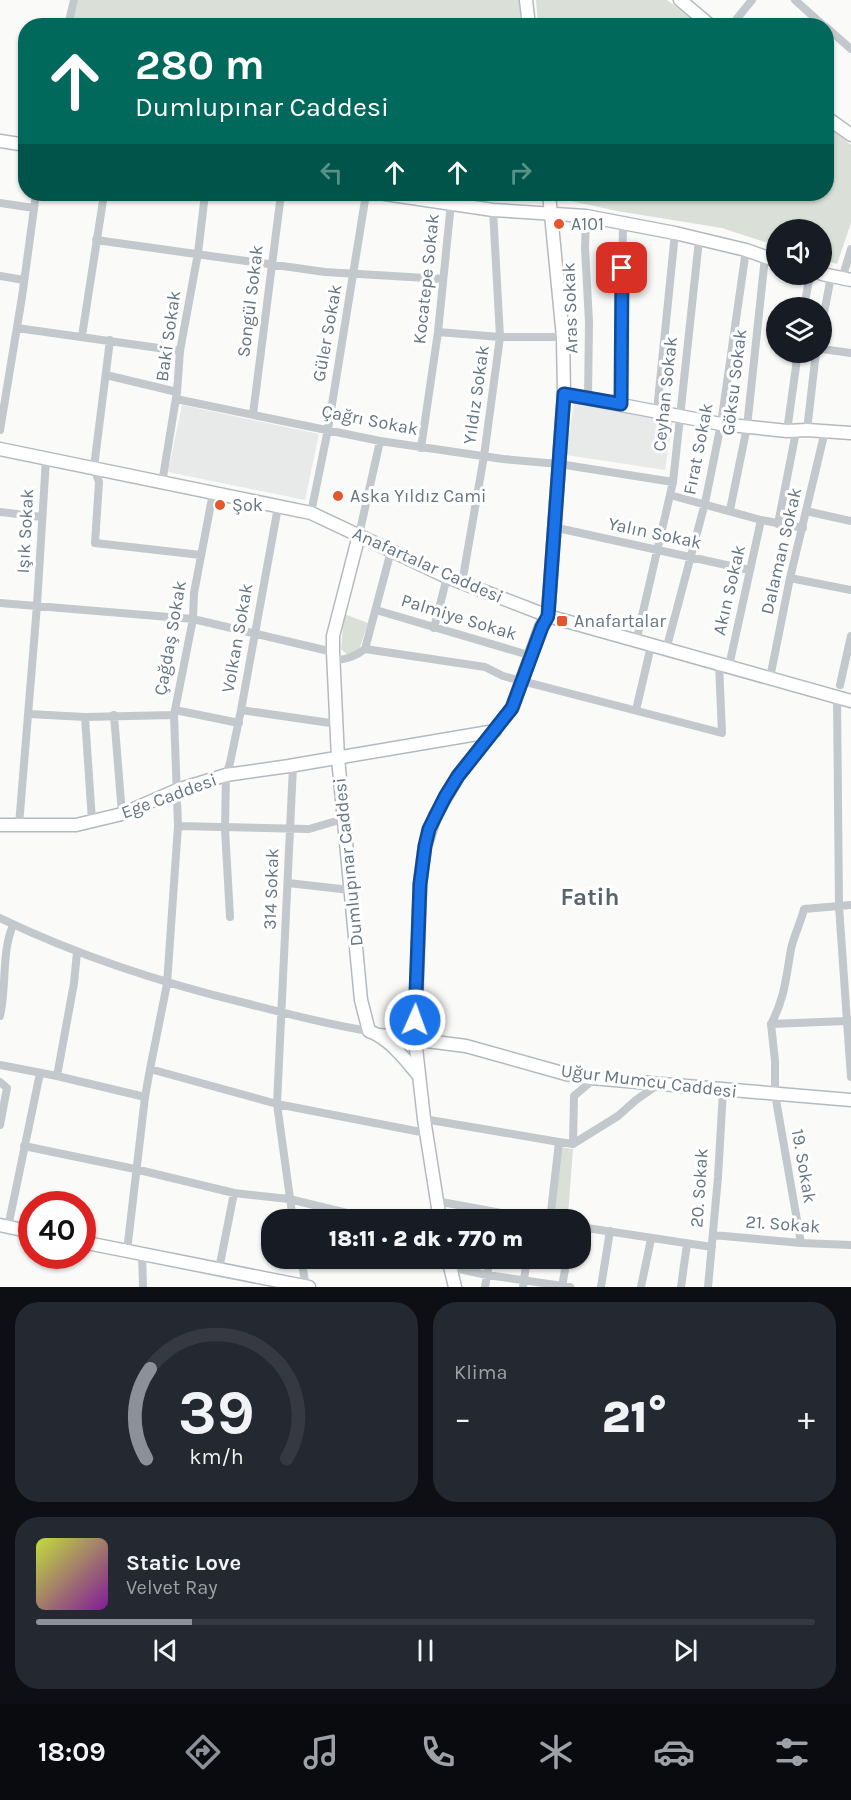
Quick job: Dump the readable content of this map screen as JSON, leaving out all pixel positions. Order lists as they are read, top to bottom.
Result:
{
  "streets": {
    "street": [
      "Kocatepe Sokak",
      "Songül Sokak",
      "Aras Sokak",
      "Güler Sokak",
      "Baki Sokak",
      "Göksu Sokak",
      "Ceyhan Sokak",
      "Yıldız Sokak",
      "Çağrı Sokak",
      "Fırat Sokak",
      "Işık Sokak",
      "Yalın Sokak",
      "Dalaman Sokak",
      "Anafartalar Caddesi",
      "Akın Sokak",
      "Palmiye Sokak",
      "Çağdaş Sokak",
      "Volkan Sokak",
      "Ege Caddesi",
      "Dumlupınar Caddesi",
      "314 Sokak",
      "Uğur Mumcu Caddesi",
      "19. Sokak",
      "20. Sokak",
      "21. Sokak"
    ]
  },
  "crossings": [
    ["Kocatepe Sokak", "Çağrı Sokak"],
    ["Songül Sokak", "Çağrı Sokak"],
    ["Güler Sokak", "Çağrı Sokak"],
    ["Güler Sokak", "Anafartalar Caddesi"],
    ["Baki Sokak", "Çağrı Sokak"],
    ["Baki Sokak", "Anafartalar Caddesi"],
    ["Ceyhan Sokak", "Çağrı Sokak"],
    ["Ceyhan Sokak", "Yalın Sokak"],
    ["Ceyhan Sokak", "Anafartalar Caddesi"],
    ["Yıldız Sokak", "Çağrı Sokak"],
    ["Yıldız Sokak", "Anafartalar Caddesi"],
    ["Fırat Sokak", "Yalın Sokak"],
    ["Fırat Sokak", "Anafartalar Caddesi"],
    ["Işık Sokak", "Anafartalar Caddesi"],
    ["Işık Sokak", "Ege Caddesi"],
    ["Yalın Sokak", "Akın Sokak"],
    ["Dalaman Sokak", "Anafartalar Caddesi"],
    ["Anafartalar Caddesi", "Akın Sokak"],
    ["Anafartalar Caddesi", "Çağdaş Sokak"],
    ["Anafartalar Caddesi", "Volkan Sokak"],
    ["Çağdaş Sokak", "Ege Caddesi"],
    ["Volkan Sokak", "Ege Caddesi"],
    ["Ege Caddesi", "Dumlupınar Caddesi"],
    ["Ege Caddesi", "314 Sokak"],
    ["Dumlupınar Caddesi", "Uğur Mumcu Caddesi"],
    ["Uğur Mumcu Caddesi", "19. Sokak"],
    ["Uğur Mumcu Caddesi", "20. Sokak"],
    ["19. Sokak", "21. Sokak"],
    ["20. Sokak", "21. Sokak"]
  ],
  "districts": ["Fatih"],
  "places": {
    "other": ["A101", "Aska Yıldız Cami", "Şok"],
    "transit": ["Anafartalar"]
  },
  "page": {
    "turn": ["280 m", "Dumlupınar Caddesi"],
    "limit": "40",
    "trip": "18:11 · 2 dk · 770 m",
    "tile": "Klima",
    "heat": ["−", "21°", "+"],
    "song": ["Static Love", "Velvet Ray"],
    "tabs": "18:09",
    "gauge": ["39", "km/h"]
  }
}
